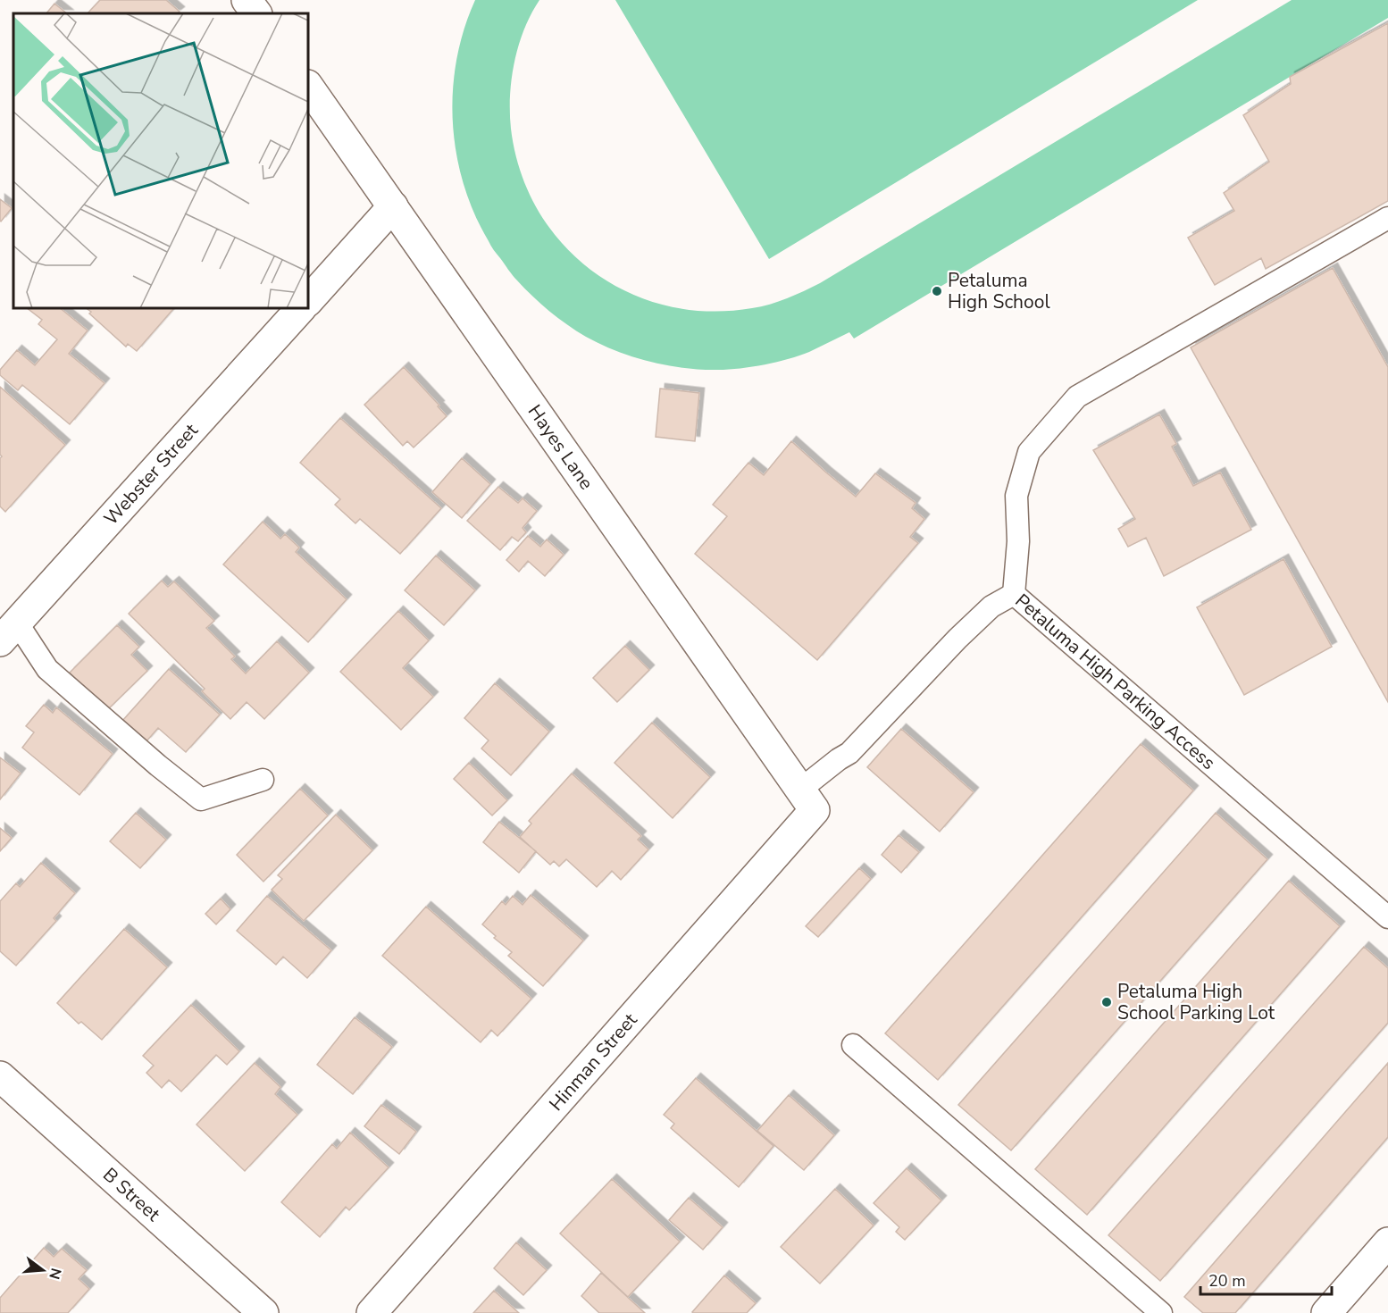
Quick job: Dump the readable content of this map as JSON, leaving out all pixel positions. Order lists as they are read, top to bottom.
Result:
{
  "streets": {
    "street": [
      "Hayes Lane",
      "Webster Street",
      "Hinman Street",
      "B Street"
    ],
    "lane": ["Petaluma High Parking Access"]
  },
  "crossings": [
    ["Hayes Lane", "Petaluma High Parking Access"],
    ["Hayes Lane", "Hinman Street"],
    ["Petaluma High Parking Access", "Hinman Street"]
  ],
  "places": ["Petaluma High School", "Petaluma High School Parking Lot"],
  "scale_bar": "20 m",
  "north": "right"
}
